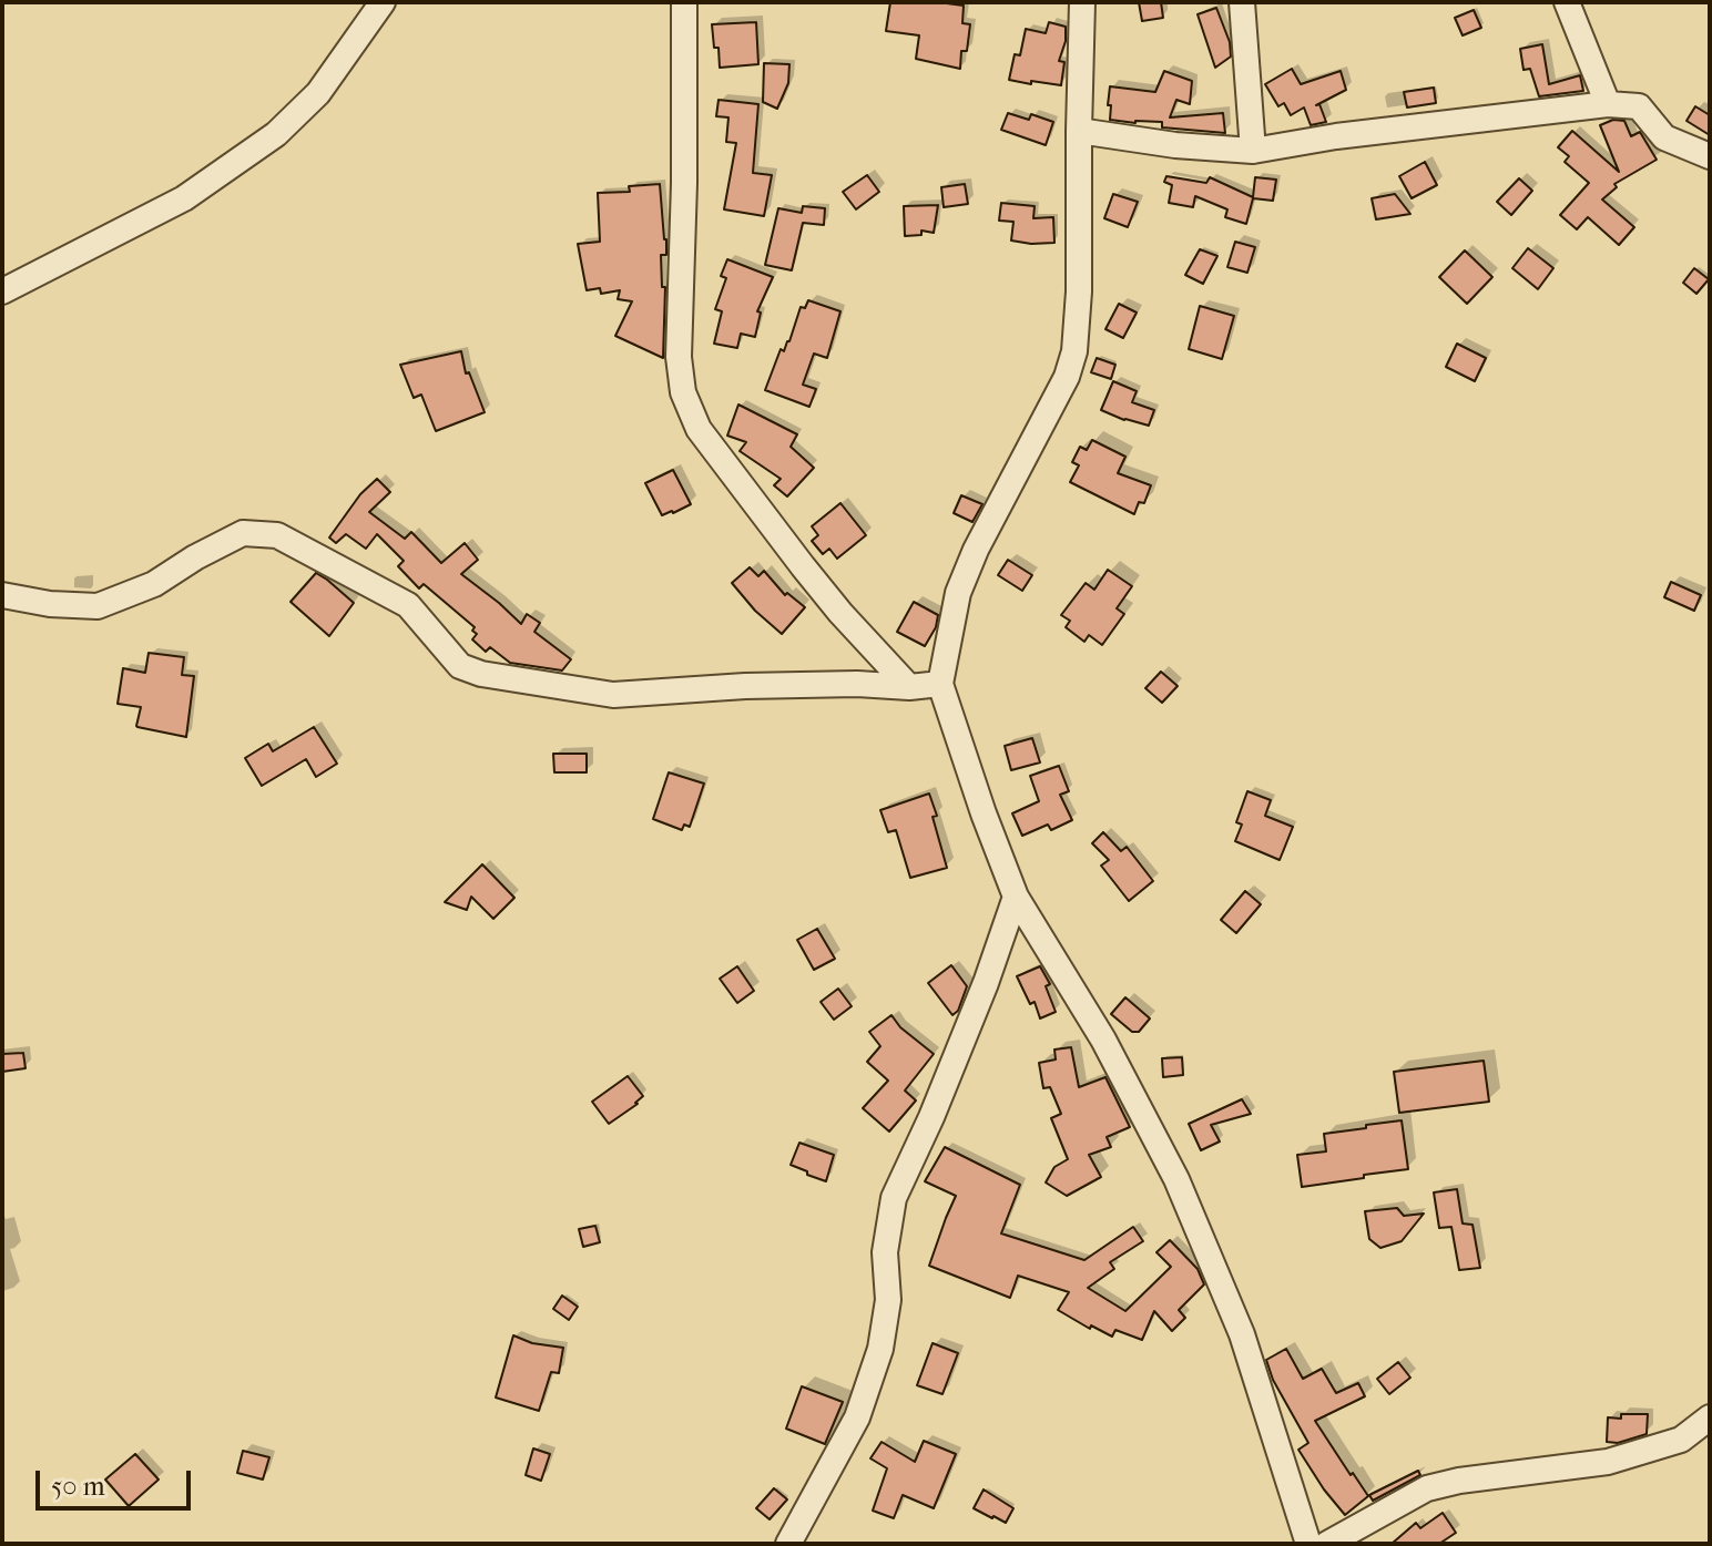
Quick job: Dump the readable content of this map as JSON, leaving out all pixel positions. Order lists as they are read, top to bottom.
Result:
{
  "scale_bar": "50 m"
}
